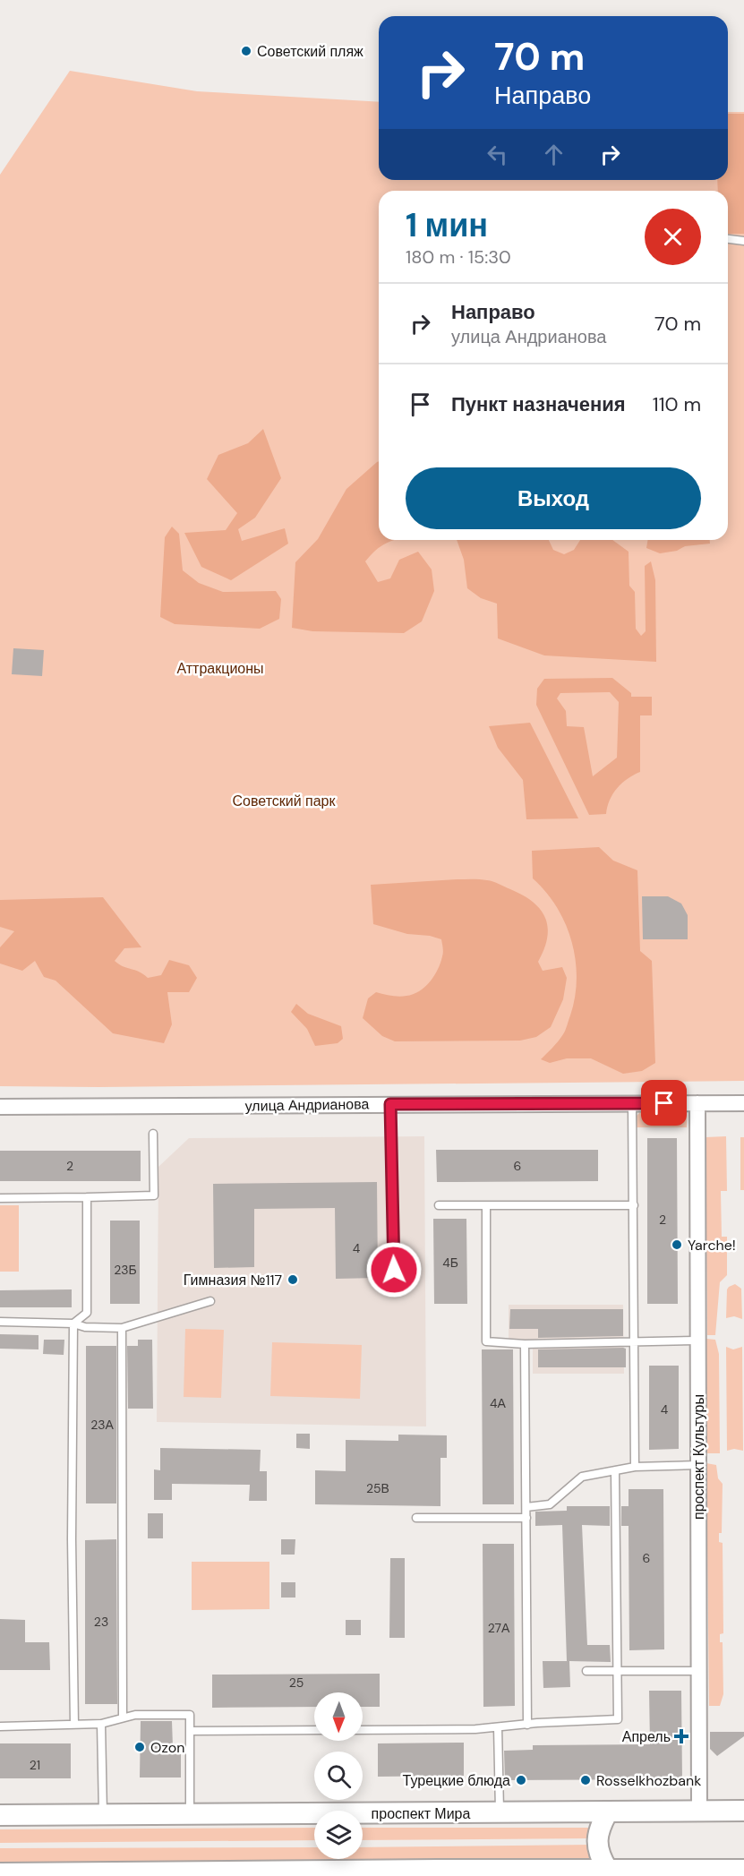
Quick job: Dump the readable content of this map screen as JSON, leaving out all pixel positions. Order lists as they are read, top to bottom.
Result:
{
  "streets": {
    "main road": ["проспект Мира"],
    "street": ["улица Андрианова", "проспект Культуры"]
  },
  "crossings": [
    ["улица Андрианова", "проспект Культуры"],
    ["проспект Культуры", "проспект Мира"]
  ],
  "parks": ["Аттракционы", "Советский парк"],
  "places": {
    "other": [
      "Советский пляж",
      "Yarche!",
      "Гимназия №117",
      "Ozon",
      "Турецкие блюда",
      "Rosselkhozbank"
    ],
    "health": ["Апрель"]
  },
  "house_numbers": [
    "2",
    "6",
    "2",
    "4",
    "4Б",
    "23Б",
    "4А",
    "4",
    "23А",
    "25В",
    "6",
    "23",
    "27А",
    "25",
    "21"
  ],
  "north": "bottom",
  "page": {
    "turn": ["70 m", "Направо"],
    "heading": ["1 мин", "180 m · 15:30"],
    "list": [
      {
        "name": "Направо",
        "note": "улица Андрианова",
        "value": "70 m"
      },
      {
        "name": "Пункт назначения",
        "value": "110 m"
      }
    ],
    "buttons": "Выход"
  }
}
